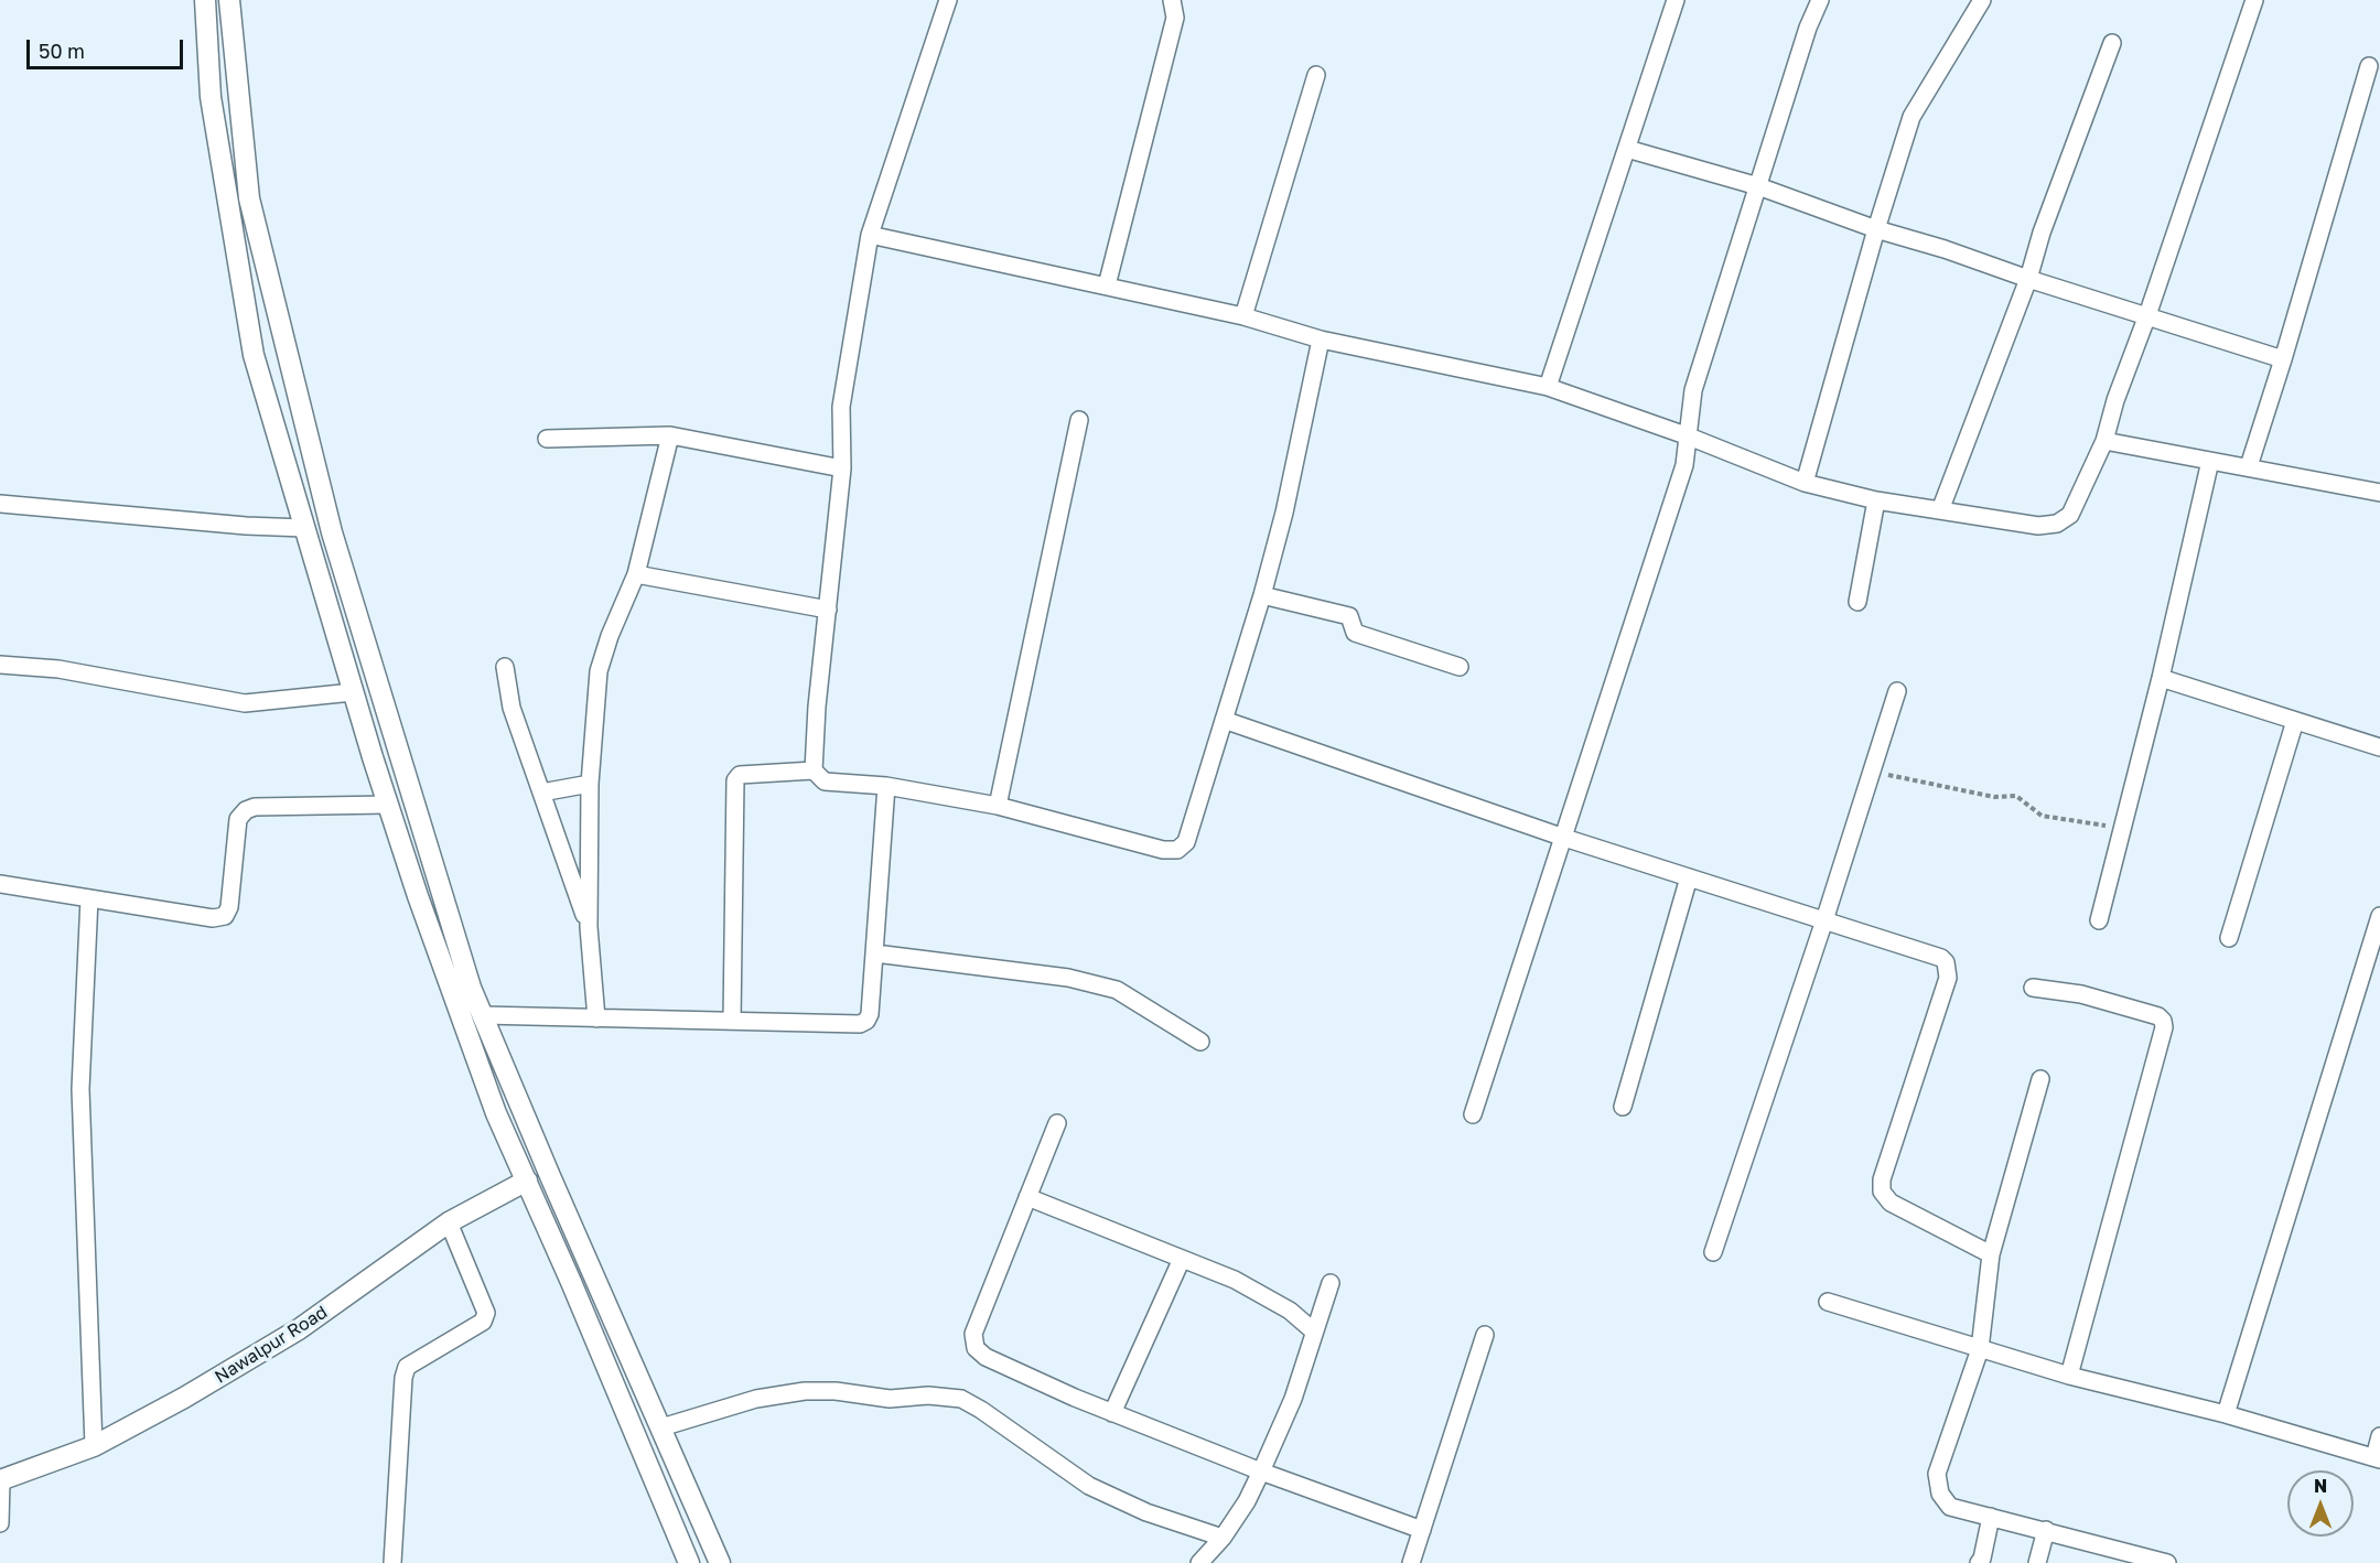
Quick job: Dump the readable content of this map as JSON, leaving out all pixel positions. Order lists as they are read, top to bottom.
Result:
{
  "streets": {
    "street": ["Nawalpur Road"]
  },
  "scale_bar": "50 m",
  "north": "top"
}
